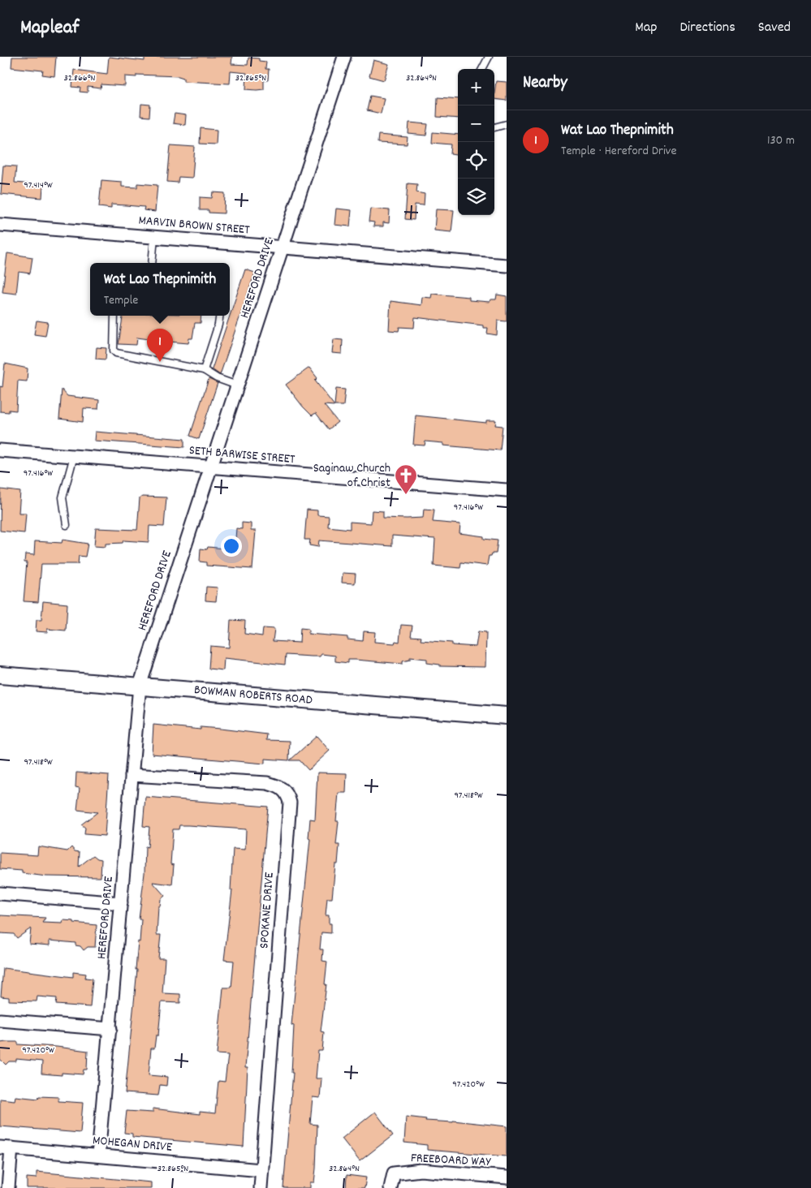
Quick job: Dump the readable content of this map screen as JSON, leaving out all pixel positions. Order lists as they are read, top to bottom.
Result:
{
  "streets": {
    "street": [
      "MARVIN BROWN STREET",
      "HEREFORD DRIVE",
      "SETH BARWISE STREET",
      "BOWMAN ROBERTS ROAD",
      "SPOKANE DRIVE",
      "MOHEGAN DRIVE",
      "FREEBOARD WAY"
    ]
  },
  "crossings": [
    ["MARVIN BROWN STREET", "HEREFORD DRIVE"],
    ["HEREFORD DRIVE", "SETH BARWISE STREET"],
    ["HEREFORD DRIVE", "BOWMAN ROBERTS ROAD"],
    ["HEREFORD DRIVE", "SPOKANE DRIVE"],
    ["HEREFORD DRIVE", "MOHEGAN DRIVE"],
    ["SPOKANE DRIVE", "MOHEGAN DRIVE"]
  ],
  "places": {
    "church": ["Saginaw Church of Christ"]
  },
  "page": {
    "header": "Mapleaf",
    "nav": ["Map", "Directions", "Saved"],
    "heading": "Nearby",
    "map_buttons": ["+", "−"],
    "list": [
      {
        "mark": "1",
        "name": "Wat Lao Thepnimith",
        "note": "Temple · Hereford Drive",
        "value": "130 m"
      }
    ],
    "popup": ["Wat Lao Thepnimith", "Temple"],
    "pins": "1"
  },
  "coordinates": [
    "32.866°N",
    "32.865°N",
    "32.864°N",
    "97.414°W",
    "97.416°W",
    "97.418°W",
    "97.420°W"
  ]
}
